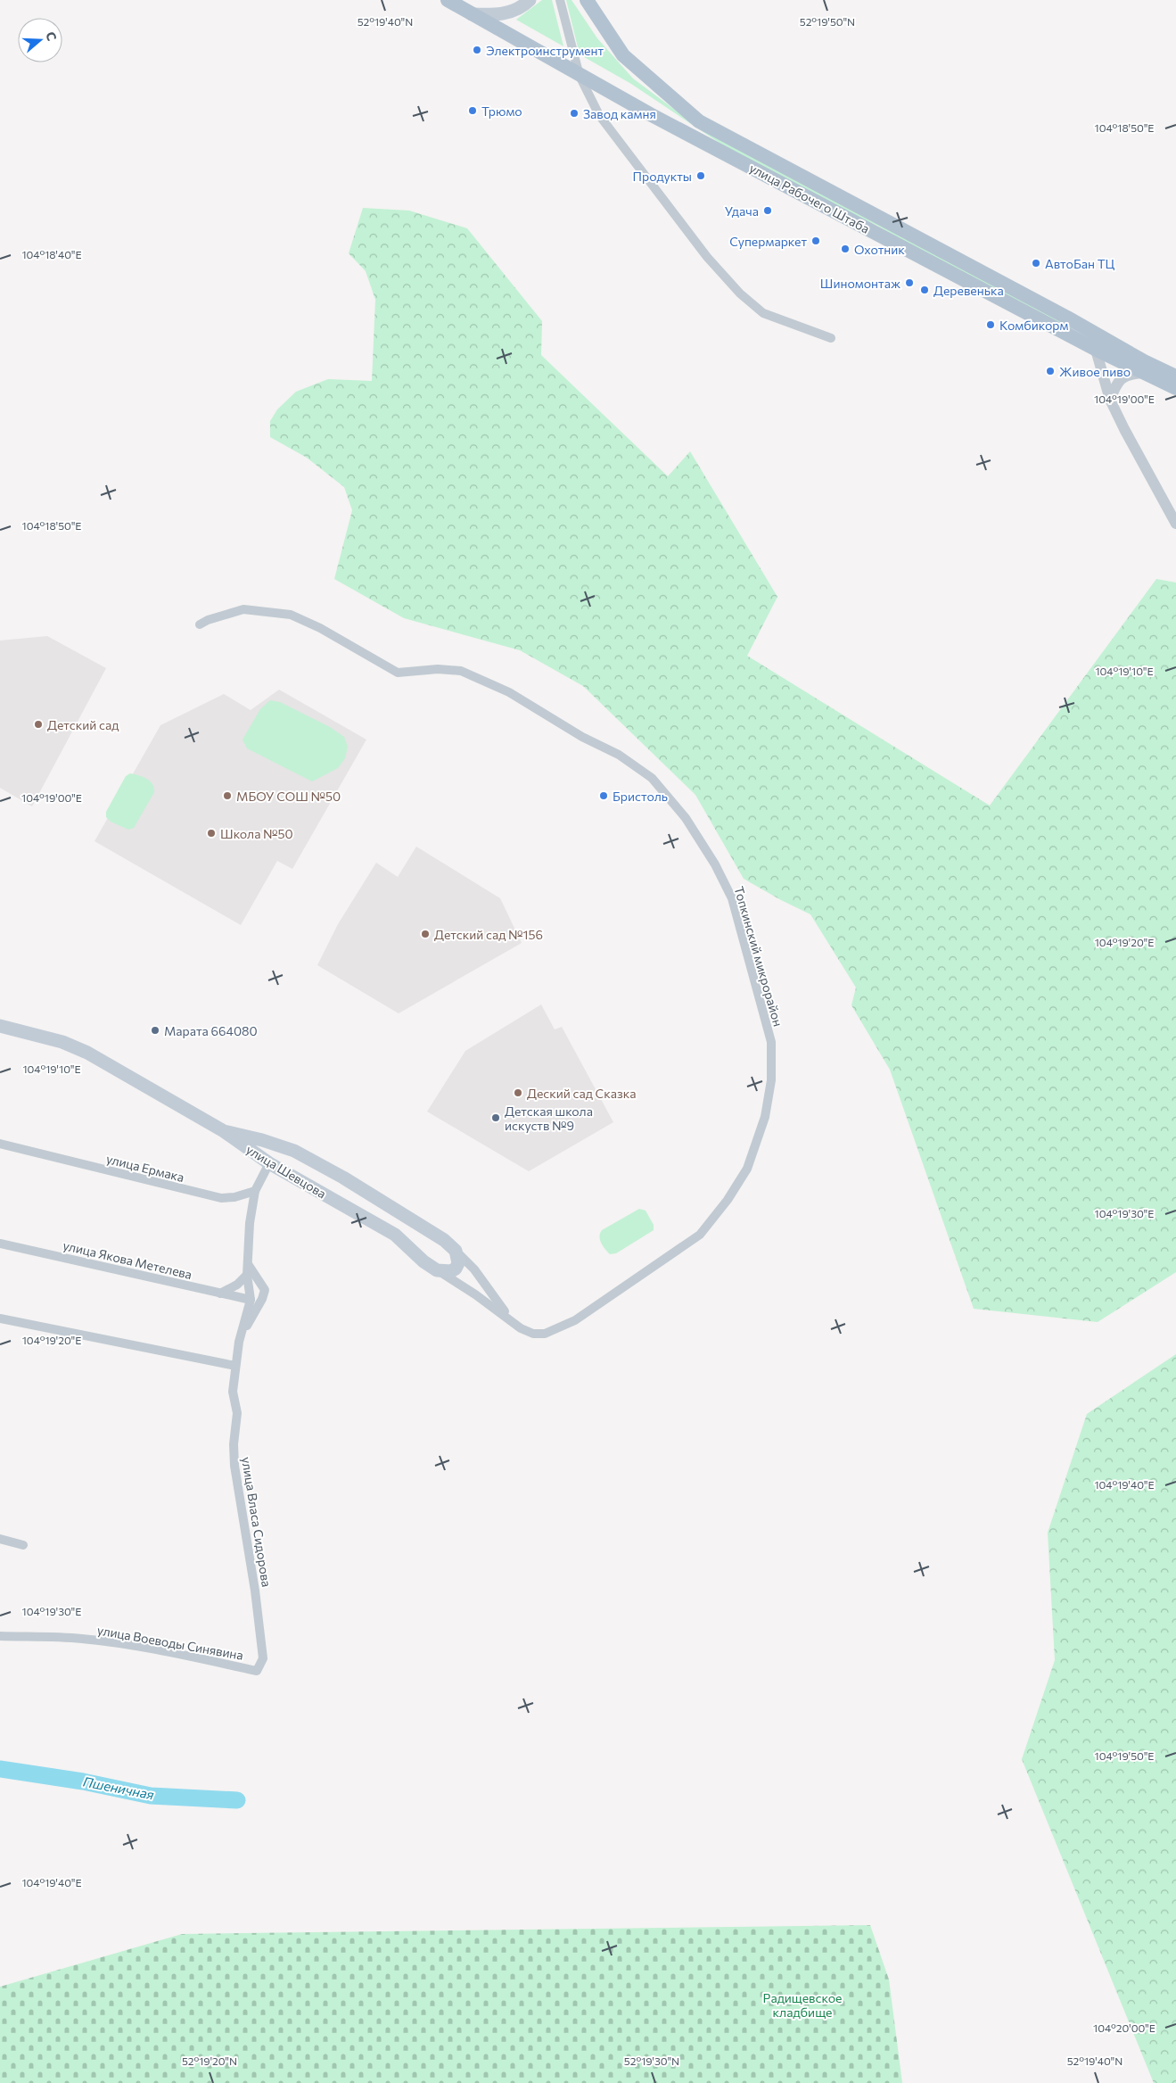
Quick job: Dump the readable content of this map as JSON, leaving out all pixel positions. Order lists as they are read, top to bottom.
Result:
{
  "streets": {
    "main road": ["улица Рабочего Штаба", "улица Шевцова"],
    "street": [
      "Топкинский микрорайон",
      "улица Ермака",
      "улица Якова Метелева",
      "улица Власа Сидорова",
      "улица Воеводы Синявина"
    ]
  },
  "crossings": [
    ["Топкинский микрорайон", "улица Шевцова"],
    ["улица Ермака", "улица Власа Сидорова"],
    ["улица Якова Метелева", "улица Власа Сидорова"],
    ["улица Власа Сидорова", "улица Воеводы Синявина"]
  ],
  "water": ["Пшеничная"],
  "parks": ["Радищевское кладбище"],
  "places": [
    "Электроинструмент",
    "Трюмо",
    "Завод камня",
    "Продукты",
    "Удача",
    "Супермаркет",
    "Охотник",
    "АвтоБан ТЦ",
    "Шиномонтаж",
    "Деревенька",
    "Комбикорм",
    "Живое пиво",
    "Детский сад",
    "МБОУ СОШ №50",
    "Бристоль",
    "Школа №50",
    "Детский сад №156",
    "Марата 664080",
    "Деский сад Сказка",
    "Детская школа искуств №9"
  ],
  "north": "right",
  "coordinates": [
    "52°19'50\"N",
    "52°19'40\"N",
    "104°18'50\"E",
    "104°18'40\"E",
    "104°19'00\"E",
    "104°19'10\"E",
    "104°19'20\"E",
    "104°19'30\"E",
    "104°19'40\"E",
    "104°19'50\"E",
    "104°20'00\"E",
    "52°19'20\"N",
    "52°19'30\"N"
  ]
}
